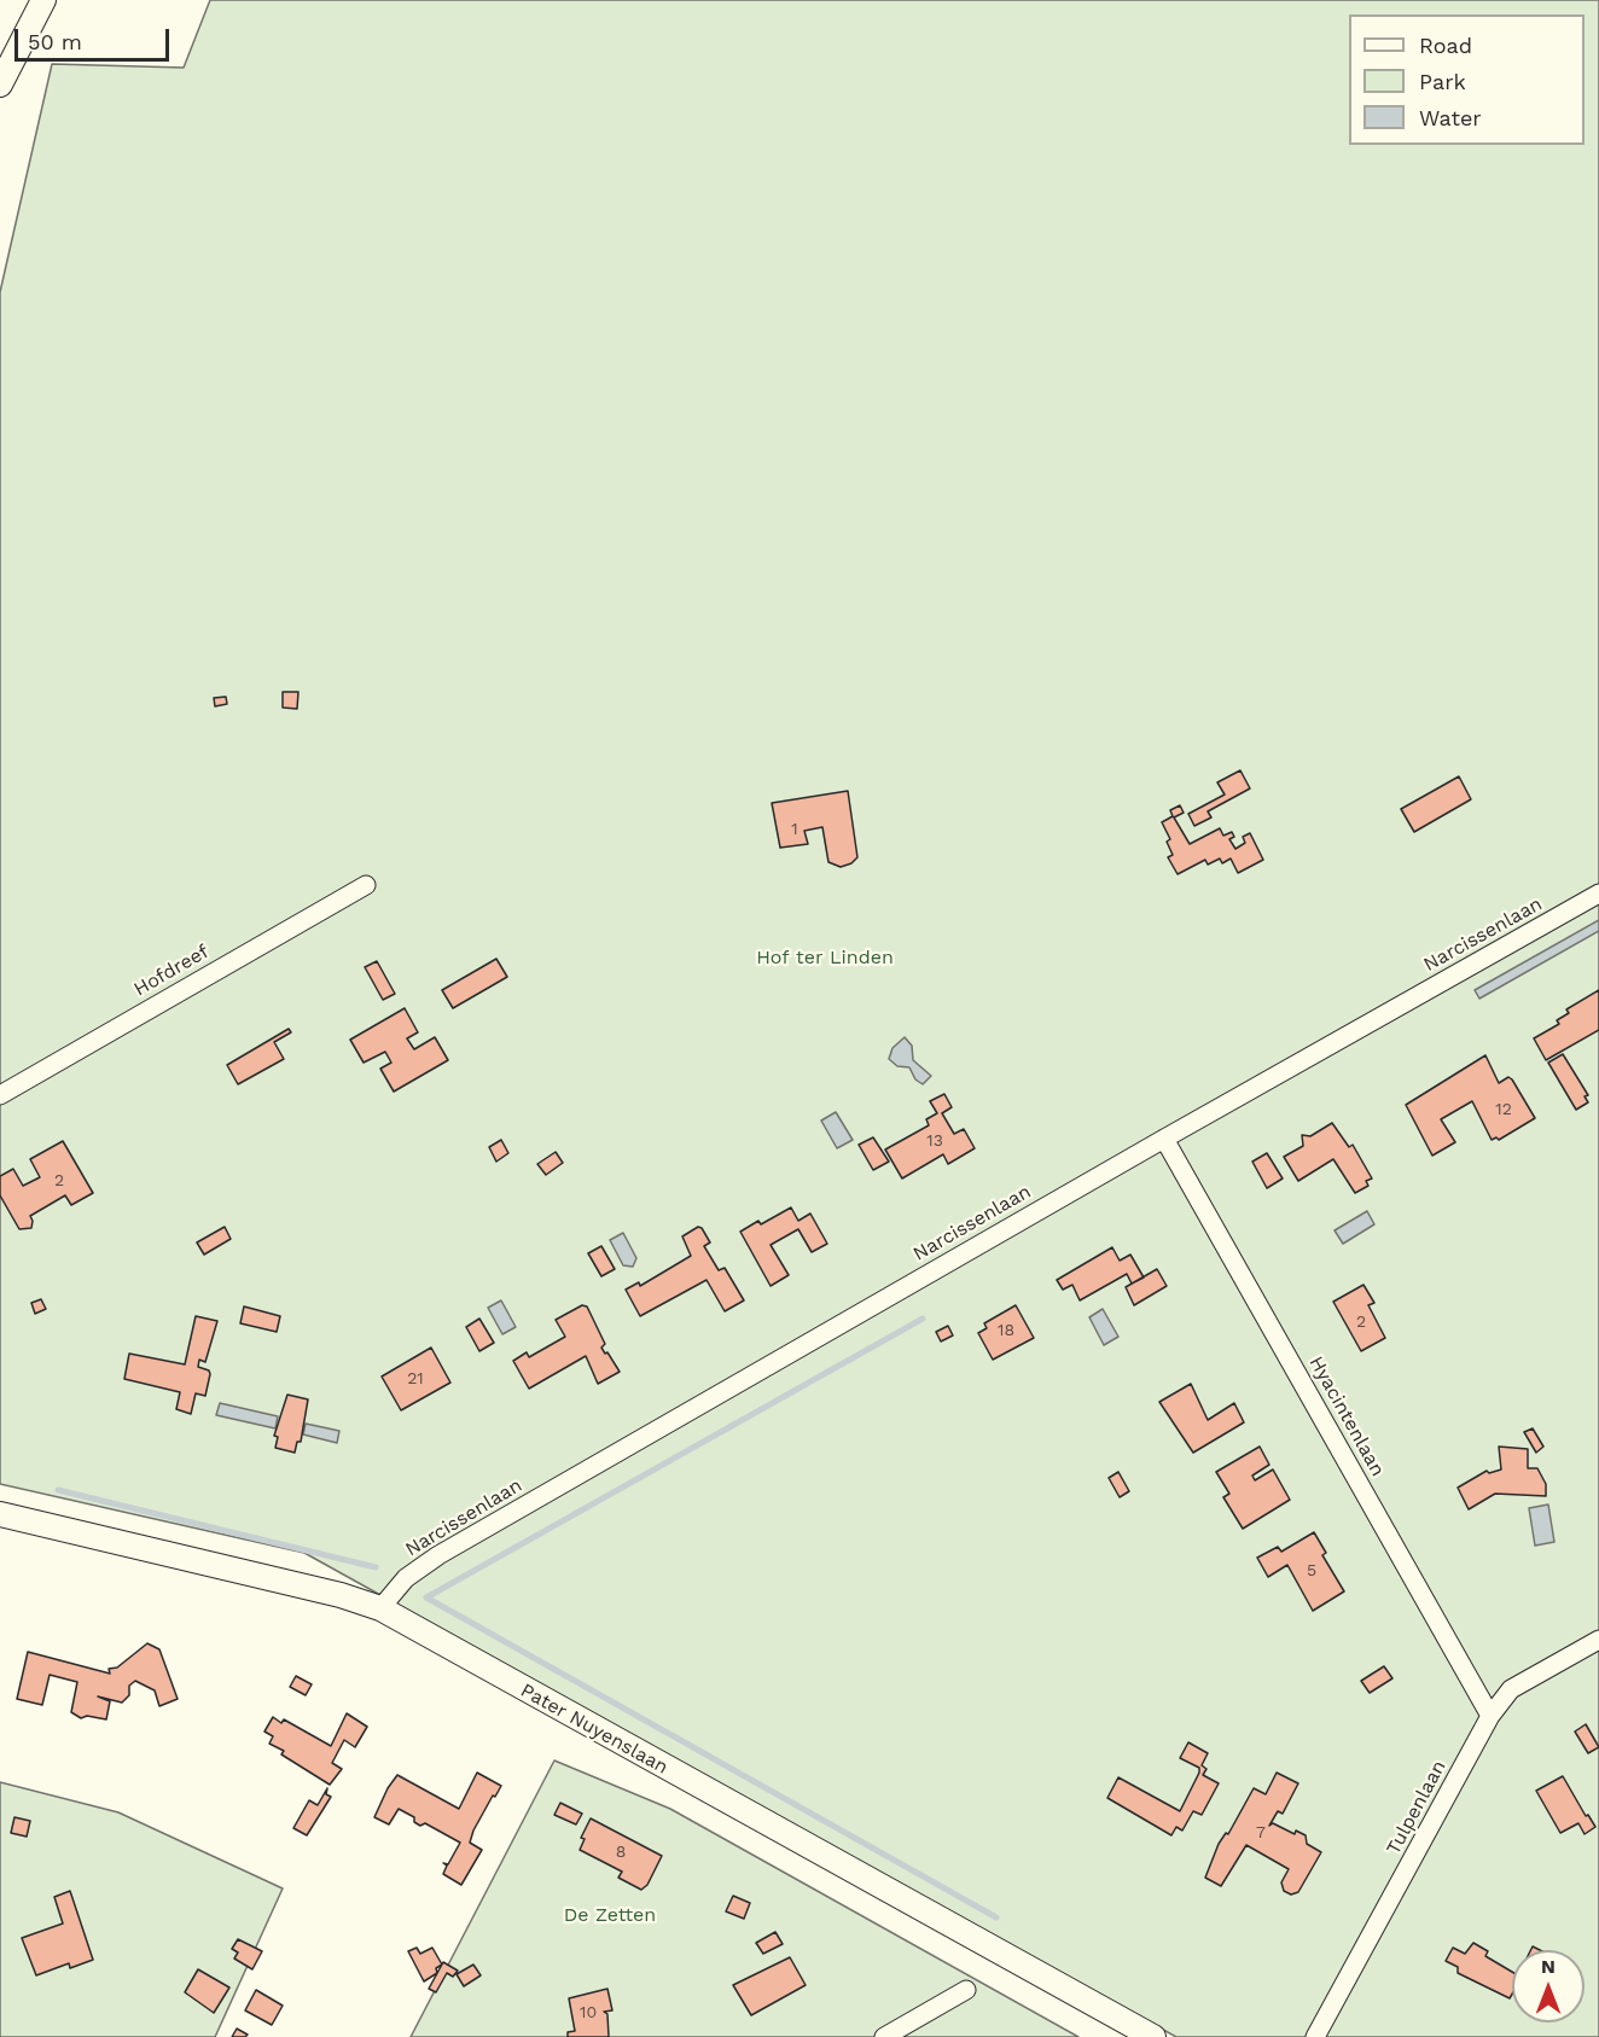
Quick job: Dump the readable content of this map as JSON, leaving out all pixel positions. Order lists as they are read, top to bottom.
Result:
{
  "streets": {
    "street": [
      "Narcissenlaan",
      "Hofdreef",
      "Hyacintenlaan",
      "Pater Nuyenslaan",
      "Tulpenlaan"
    ]
  },
  "crossings": [
    ["Narcissenlaan", "Hyacintenlaan"],
    ["Narcissenlaan", "Pater Nuyenslaan"],
    ["Hyacintenlaan", "Tulpenlaan"]
  ],
  "parks": ["Hof ter Linden", "De Zetten"],
  "house_numbers": [
    "1",
    "12",
    "13",
    "2",
    "2",
    "18",
    "21",
    "5",
    "7",
    "8",
    "10"
  ],
  "legend": ["Road", "Park", "Water"],
  "scale_bar": "50 m",
  "north": "top"
}
